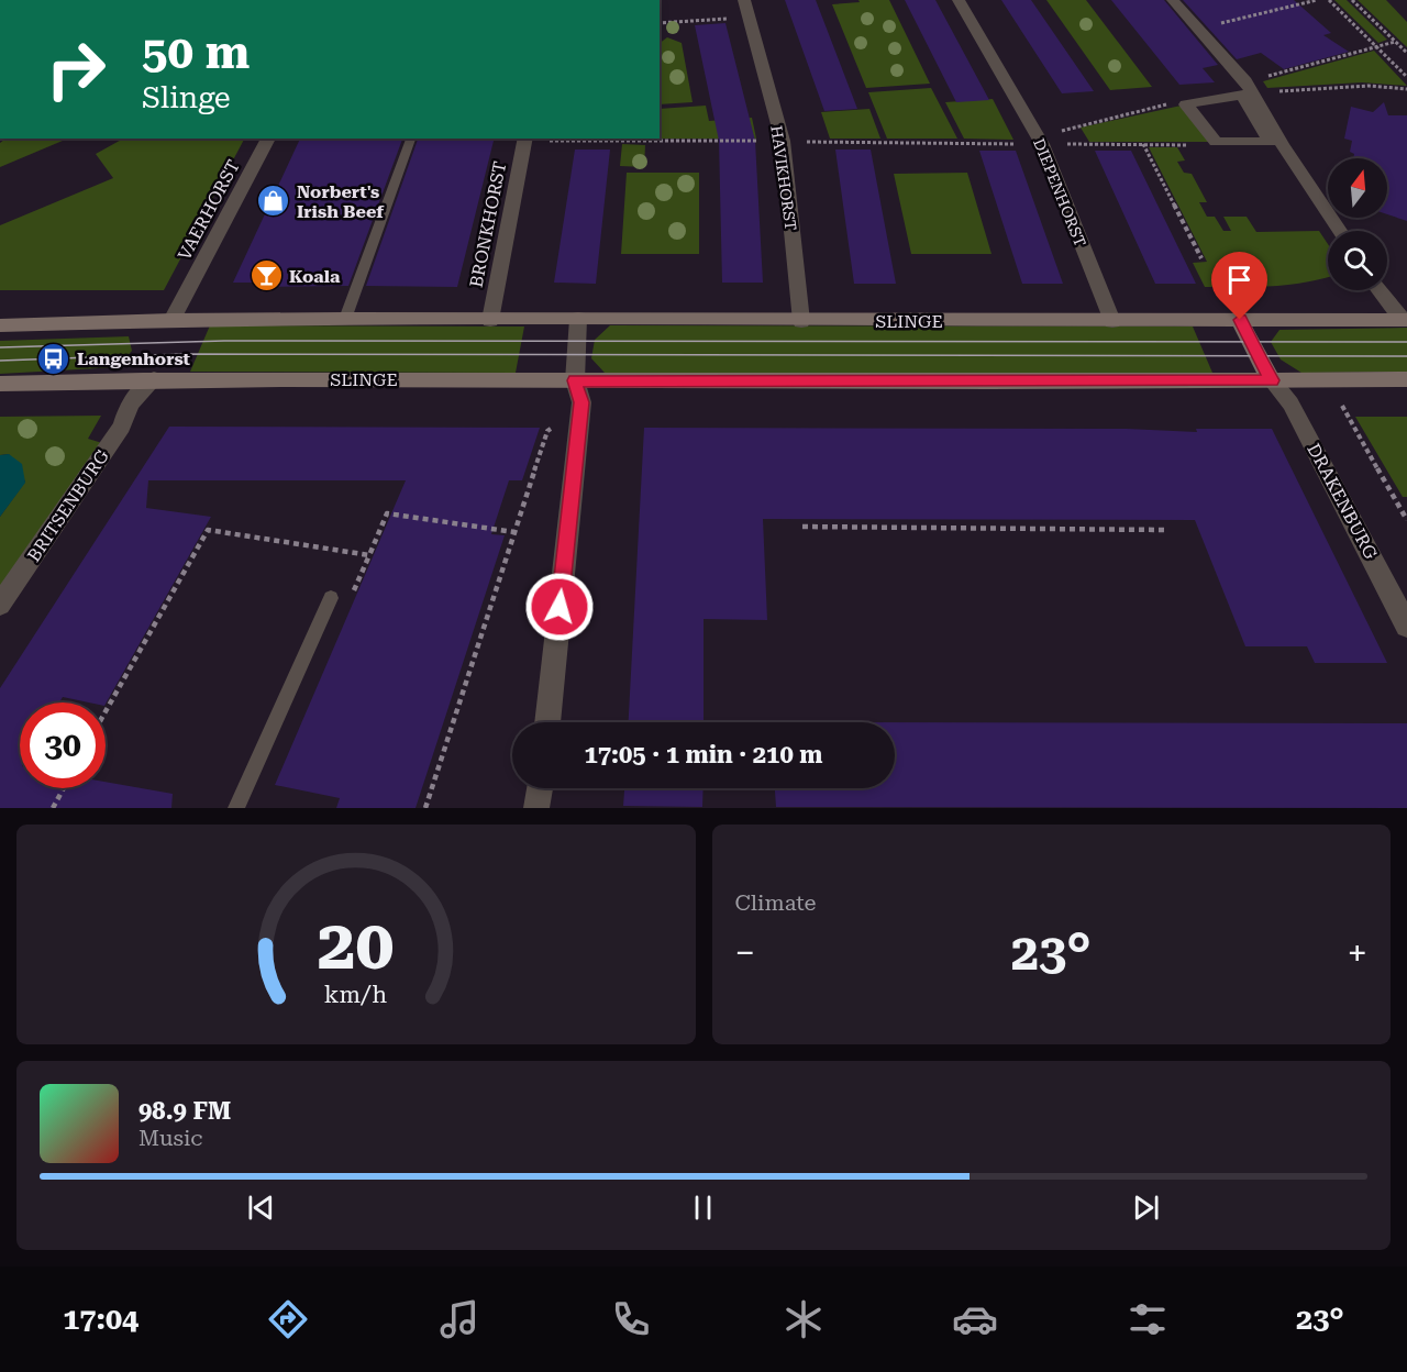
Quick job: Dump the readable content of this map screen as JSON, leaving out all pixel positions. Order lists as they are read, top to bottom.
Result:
{
  "streets": {
    "main road": ["SLINGE"],
    "street": [
      "HAVIKHORST",
      "DIEPENHORST",
      "VAERHORST",
      "BRONKHORST",
      "DRAKENBURG",
      "BRITSENBURG"
    ]
  },
  "crossings": [
    ["HAVIKHORST", "SLINGE"],
    ["DIEPENHORST", "SLINGE"],
    ["VAERHORST", "SLINGE"],
    ["BRONKHORST", "SLINGE"],
    ["SLINGE", "DRAKENBURG"],
    ["SLINGE", "BRITSENBURG"]
  ],
  "places": {
    "shop": ["Norbert's Irish Beef"],
    "bar": ["Koala"],
    "bus stop": ["Langenhorst"]
  },
  "north": "top",
  "page": {
    "turn": ["50 m", "Slinge"],
    "limit": "30",
    "trip": "17:05 · 1 min · 210 m",
    "tile": "Climate",
    "heat": ["−", "23°", "+"],
    "song": ["98.9 FM", "Music"],
    "tabs": ["17:04", "23°"],
    "gauge": ["20", "km/h"]
  }
}
